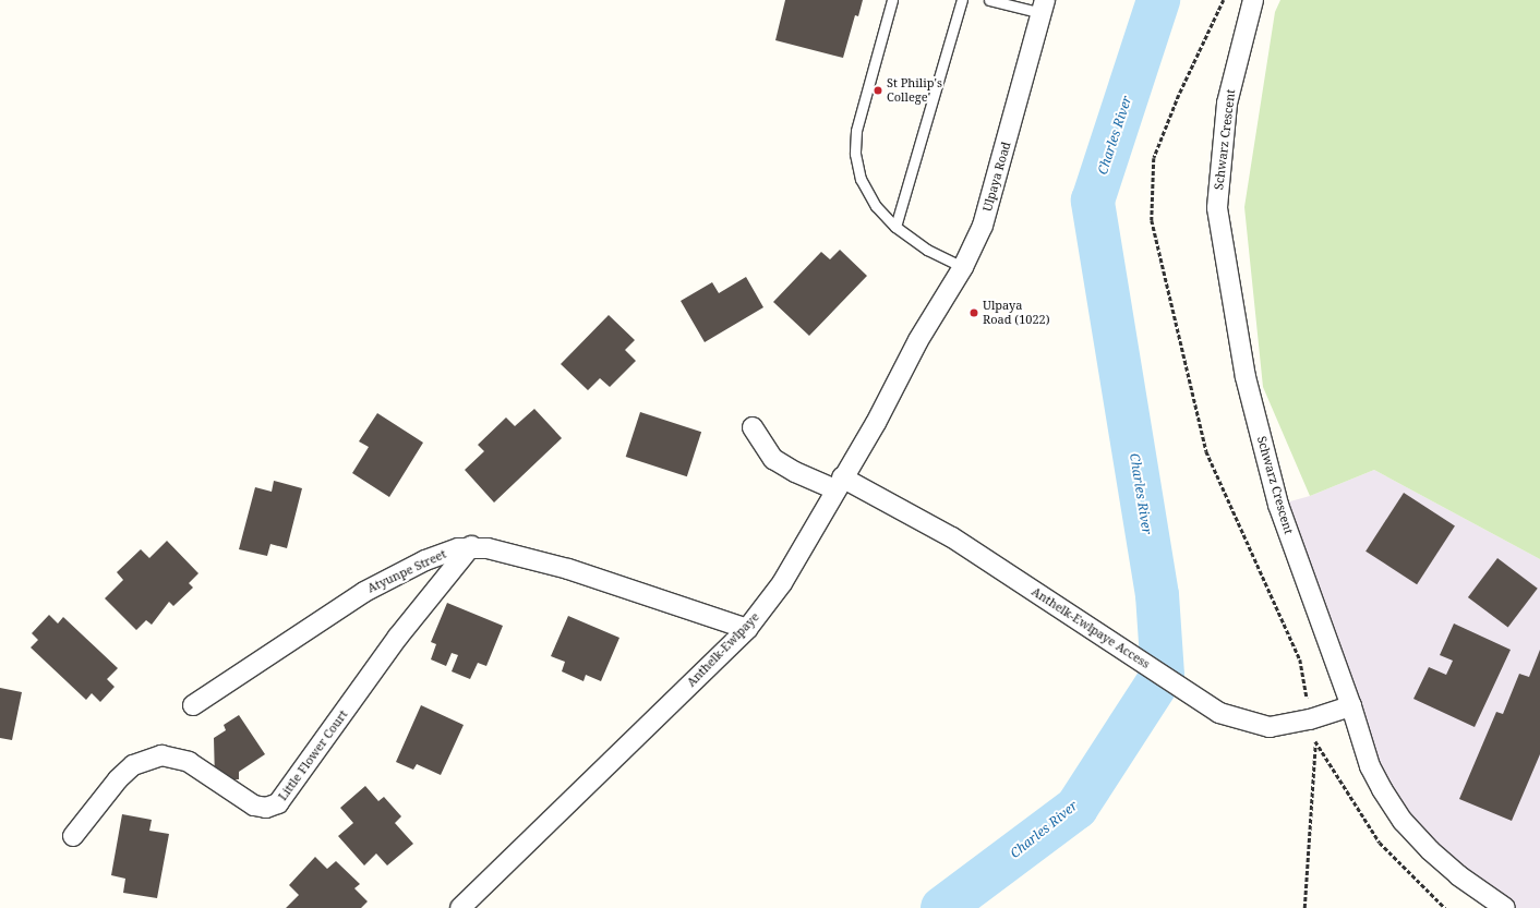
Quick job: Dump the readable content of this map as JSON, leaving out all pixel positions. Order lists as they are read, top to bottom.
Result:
{
  "streets": {
    "street": [
      "Schwarz Crescent",
      "Ulpaya Road",
      "Atyunpe Street",
      "Anthelk-Ewlpaye Access",
      "Anthelk-Ewlpaye",
      "Little Flower Court"
    ]
  },
  "crossings": [
    ["Schwarz Crescent", "Anthelk-Ewlpaye Access"],
    ["Ulpaya Road", "Anthelk-Ewlpaye"],
    ["Atyunpe Street", "Anthelk-Ewlpaye"],
    ["Atyunpe Street", "Little Flower Court"],
    ["Anthelk-Ewlpaye Access", "Anthelk-Ewlpaye"]
  ],
  "water": ["Charles River"],
  "places": ["St Philip's College", "Ulpaya Road (1022)"]
}
